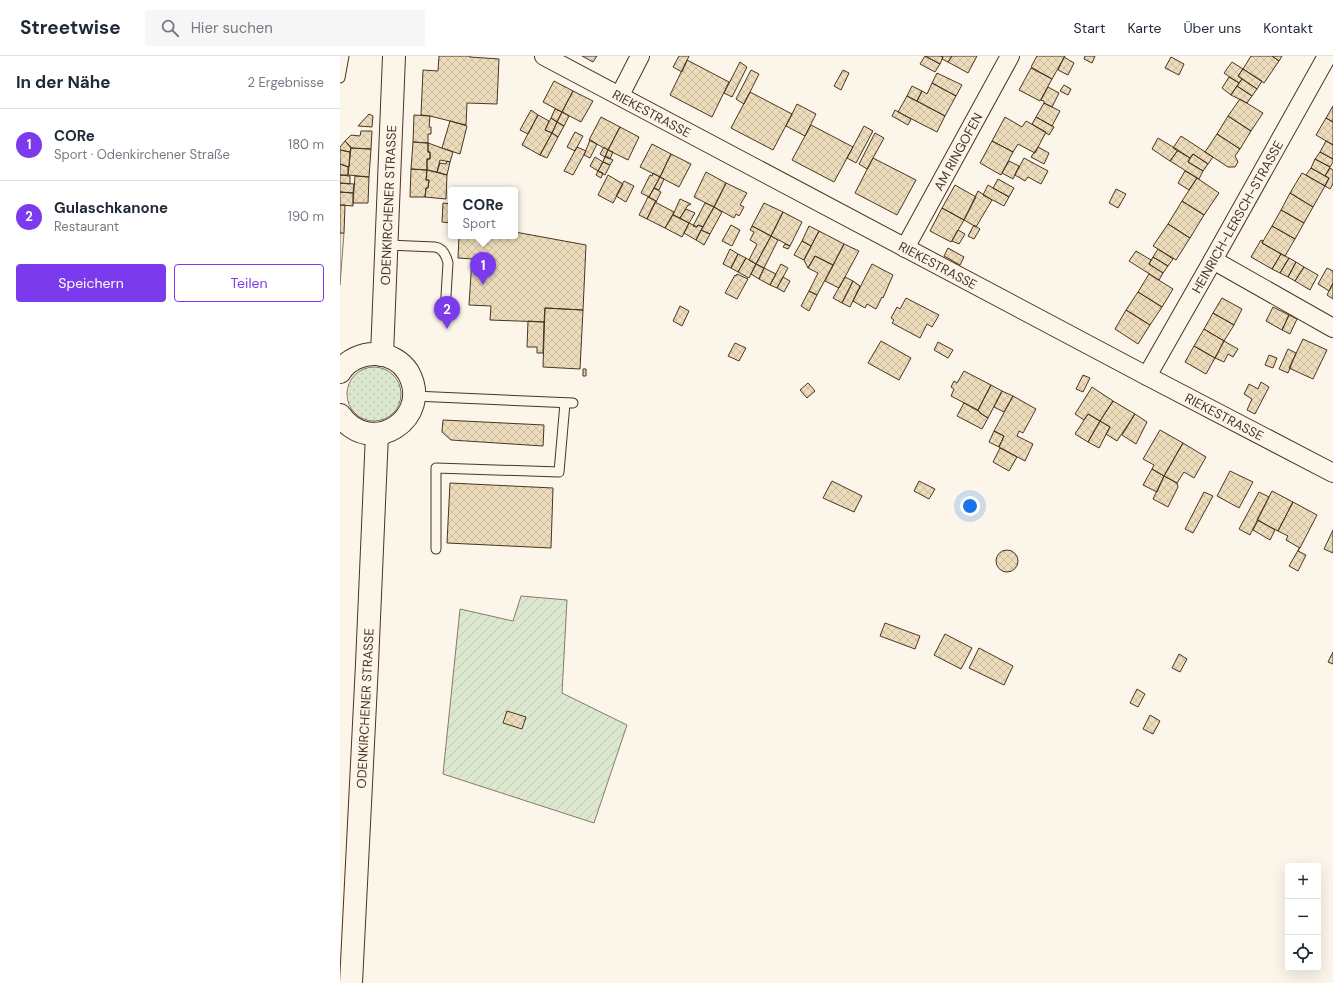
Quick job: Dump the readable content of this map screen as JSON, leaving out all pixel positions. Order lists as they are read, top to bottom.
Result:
{
  "streets": {
    "main road": ["ODENKIRCHENER STRASSE"],
    "street": ["RIEKESTRASSE", "AM RINGOFEN", "HEINRICH-LERSCH-STRASSE"]
  },
  "crossings": [
    ["RIEKESTRASSE", "AM RINGOFEN"],
    ["RIEKESTRASSE", "HEINRICH-LERSCH-STRASSE"]
  ],
  "page": {
    "header": "Streetwise",
    "search": "Hier suchen",
    "nav": [
      "Start",
      "Karte",
      "Über uns",
      "Kontakt"
    ],
    "heading": ["In der Nähe", "2 Ergebnisse"],
    "list": [
      {
        "mark": "1",
        "name": "CORe",
        "note": "Sport · Odenkirchener Straße",
        "value": "180 m"
      },
      {
        "mark": "2",
        "name": "Gulaschkanone",
        "note": "Restaurant",
        "value": "190 m"
      }
    ],
    "popup": ["CORe", "Sport"],
    "buttons": ["Speichern", "Teilen"],
    "pins": ["1", "2"],
    "map_buttons": ["+", "−"]
  }
}
